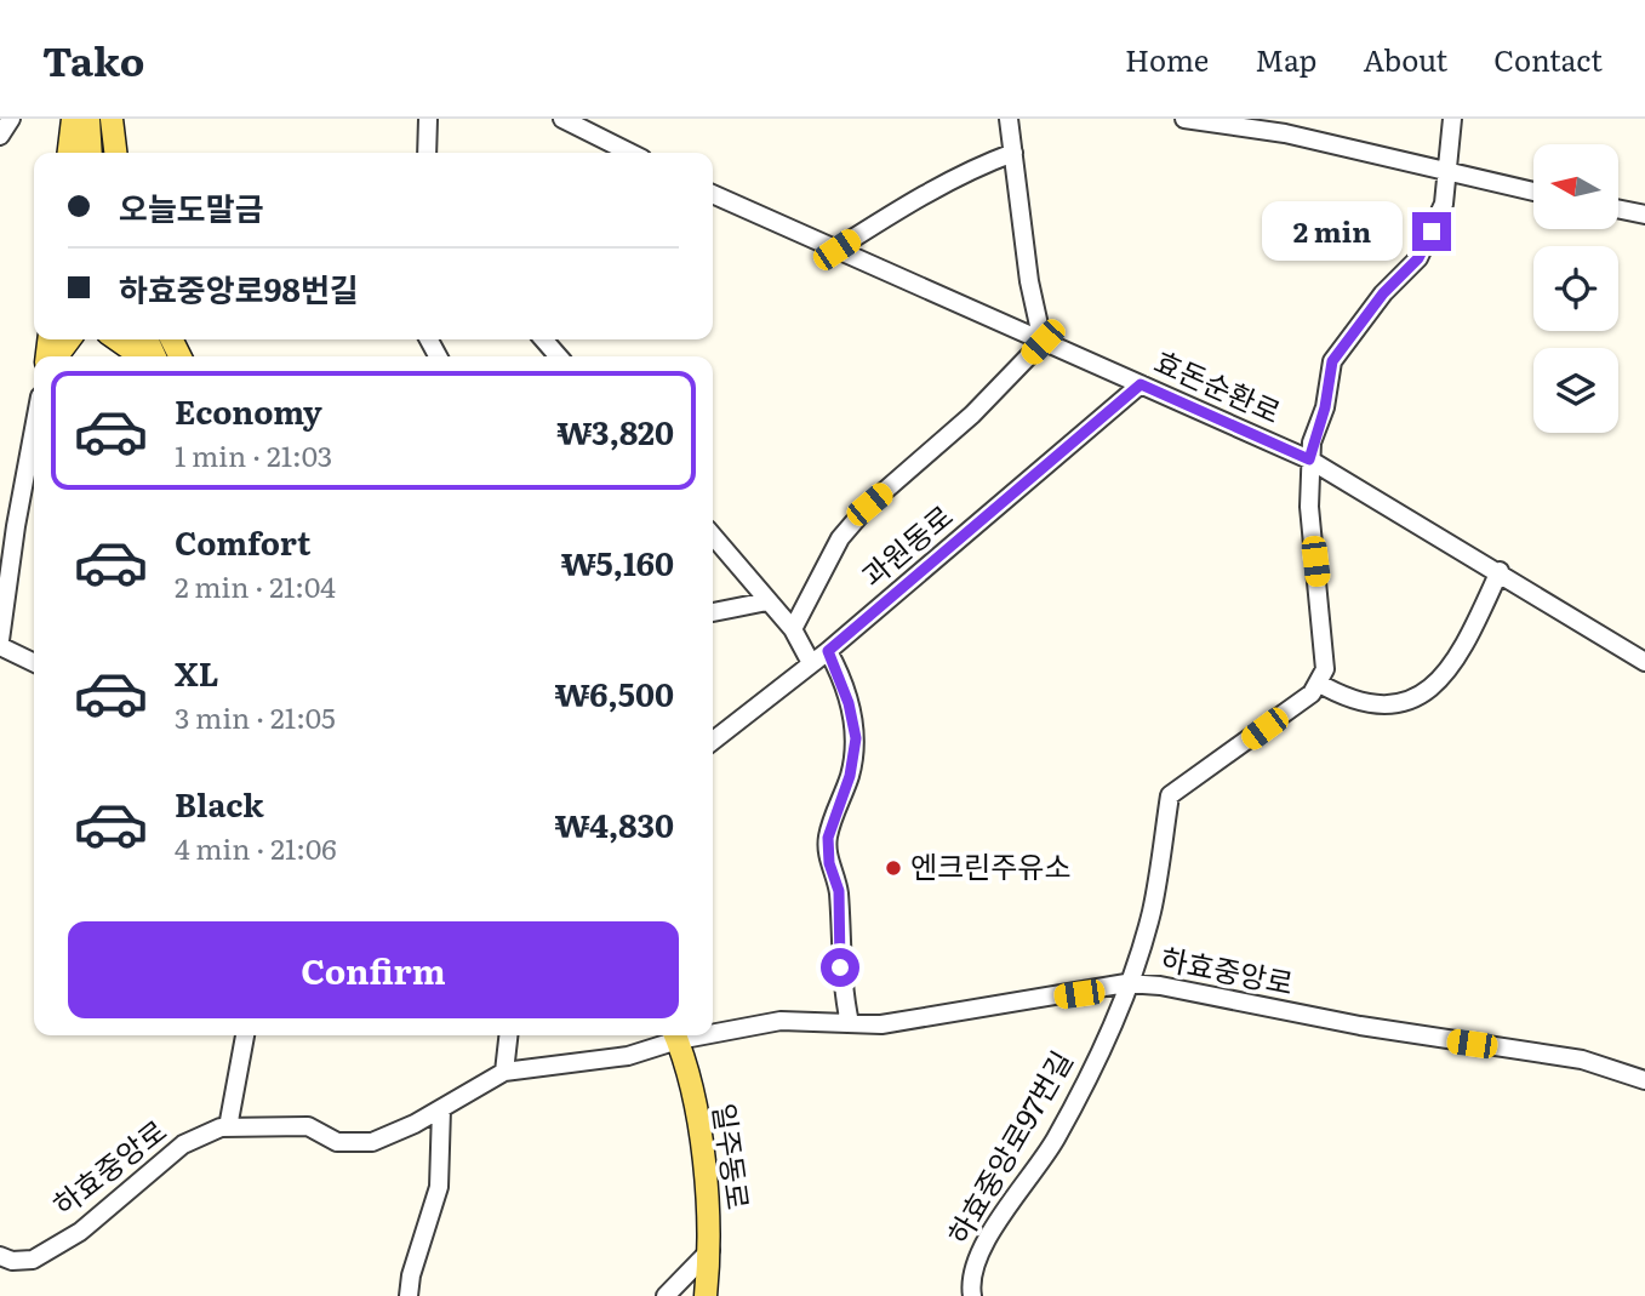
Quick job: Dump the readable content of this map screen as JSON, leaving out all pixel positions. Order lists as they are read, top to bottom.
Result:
{
  "streets": {
    "main road": ["일주동로"],
    "street": [
      "효돈순환로",
      "과원동로",
      "하효중앙로",
      "하효중앙로97번길"
    ]
  },
  "crossings": [
    ["효돈순환로", "과원동로"],
    ["하효중앙로", "하효중앙로97번길"],
    ["하효중앙로", "일주동로"]
  ],
  "places": ["엔크린주유소"],
  "north": "left",
  "page": {
    "header": "Tako",
    "nav": [
      "Home",
      "Map",
      "About",
      "Contact"
    ],
    "banner": ["오늘도말금", "하효중앙로98번길"],
    "bubble": "2 min",
    "list": [
      {
        "name": "Economy",
        "note": "1 min · 21:03",
        "value": "₩3,820"
      },
      {
        "name": "Comfort",
        "note": "2 min · 21:04",
        "value": "₩5,160"
      },
      {
        "name": "XL",
        "note": "3 min · 21:05",
        "value": "₩6,500"
      },
      {
        "name": "Black",
        "note": "4 min · 21:06",
        "value": "₩4,830"
      }
    ],
    "buttons": "Confirm"
  }
}
